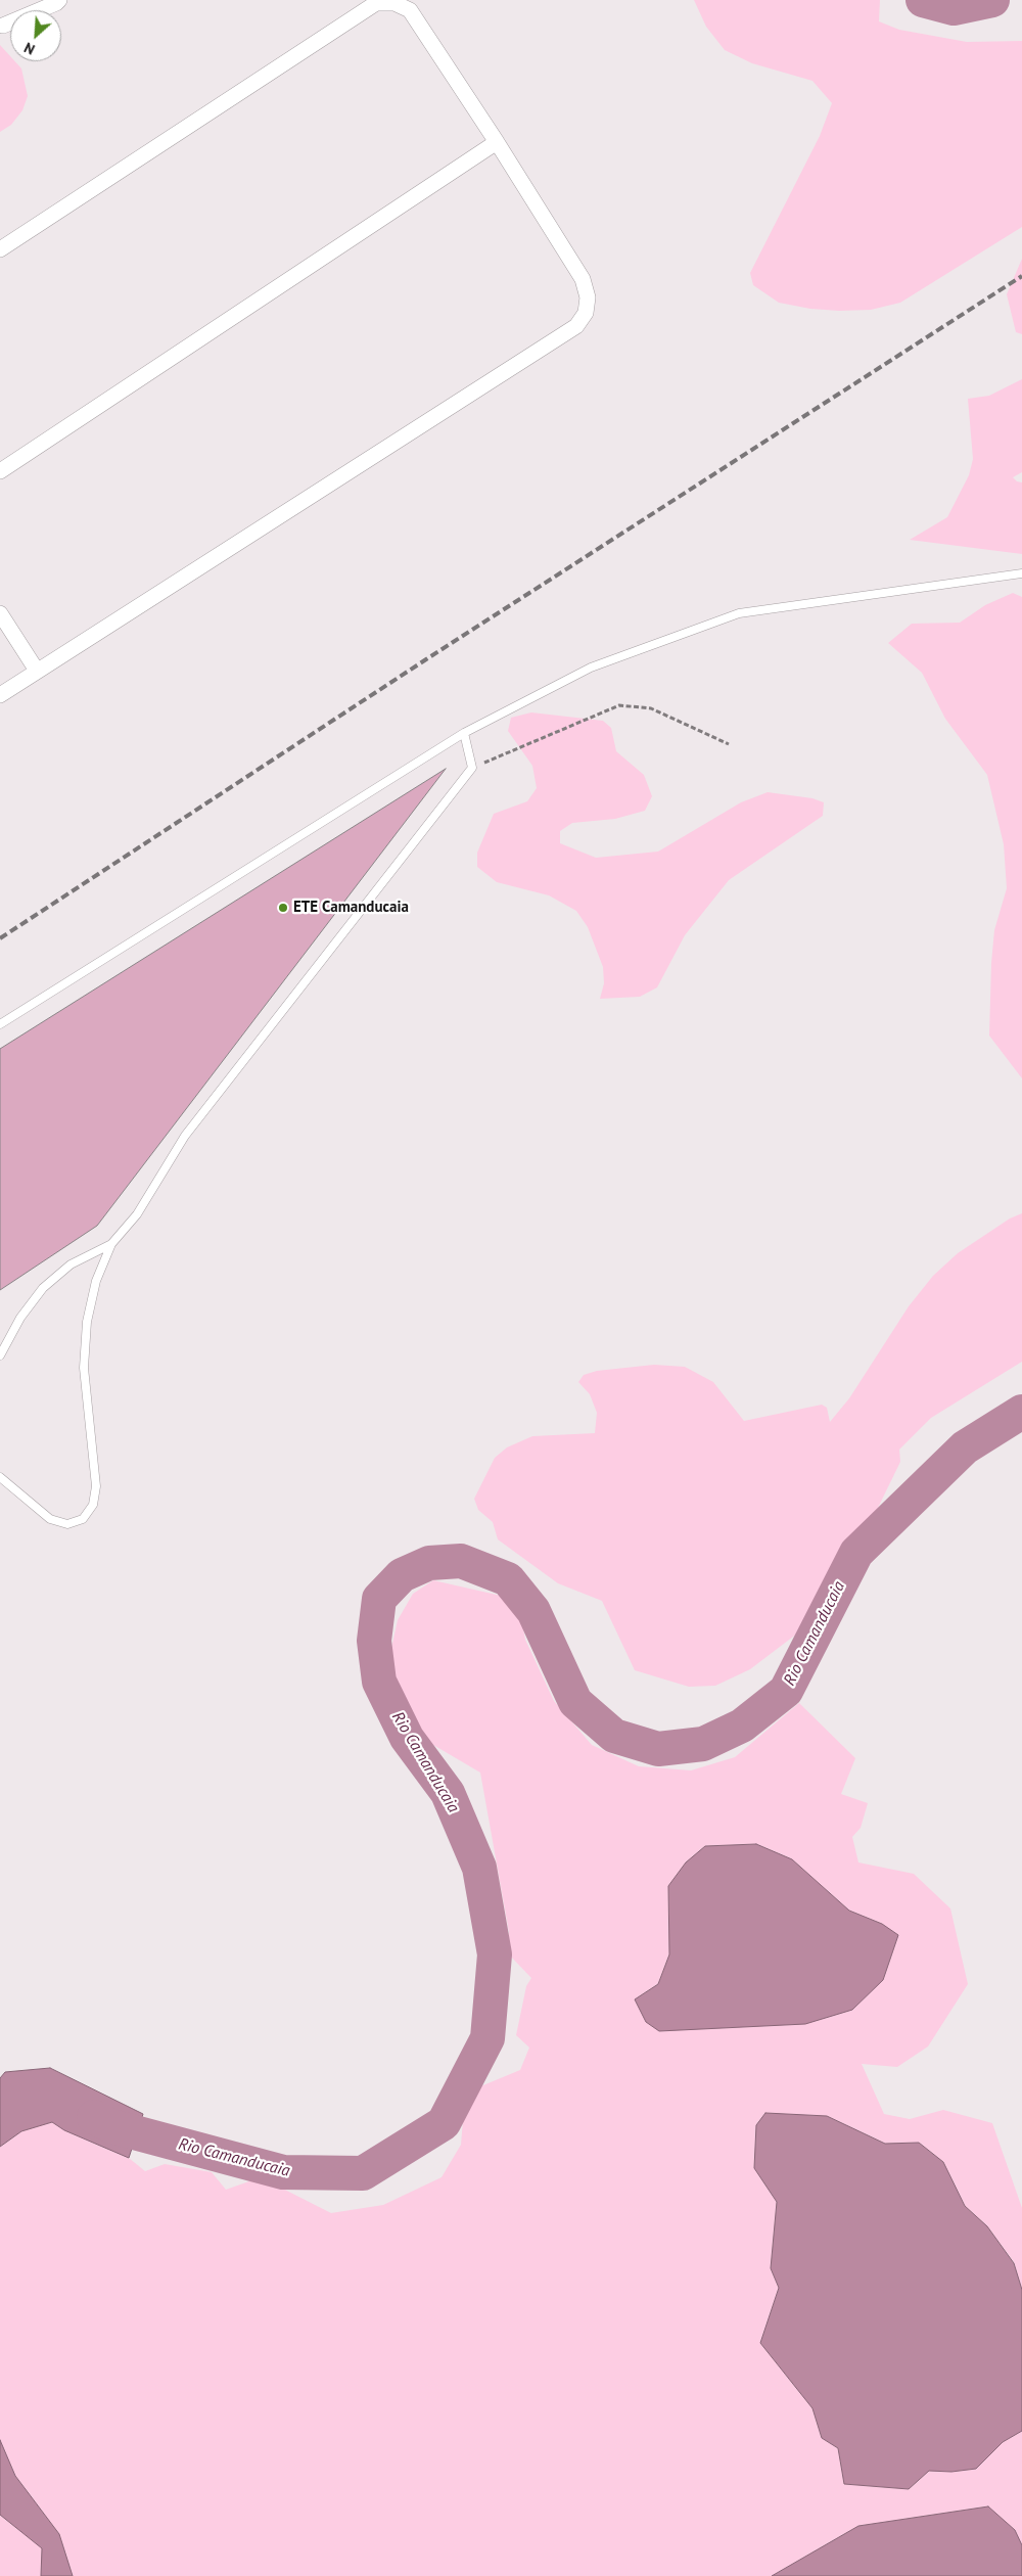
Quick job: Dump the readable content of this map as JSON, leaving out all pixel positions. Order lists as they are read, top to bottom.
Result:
{
  "water": ["Rio Camanducaia"],
  "places": ["ETE Camanducaia"],
  "north": "bottom left"
}
